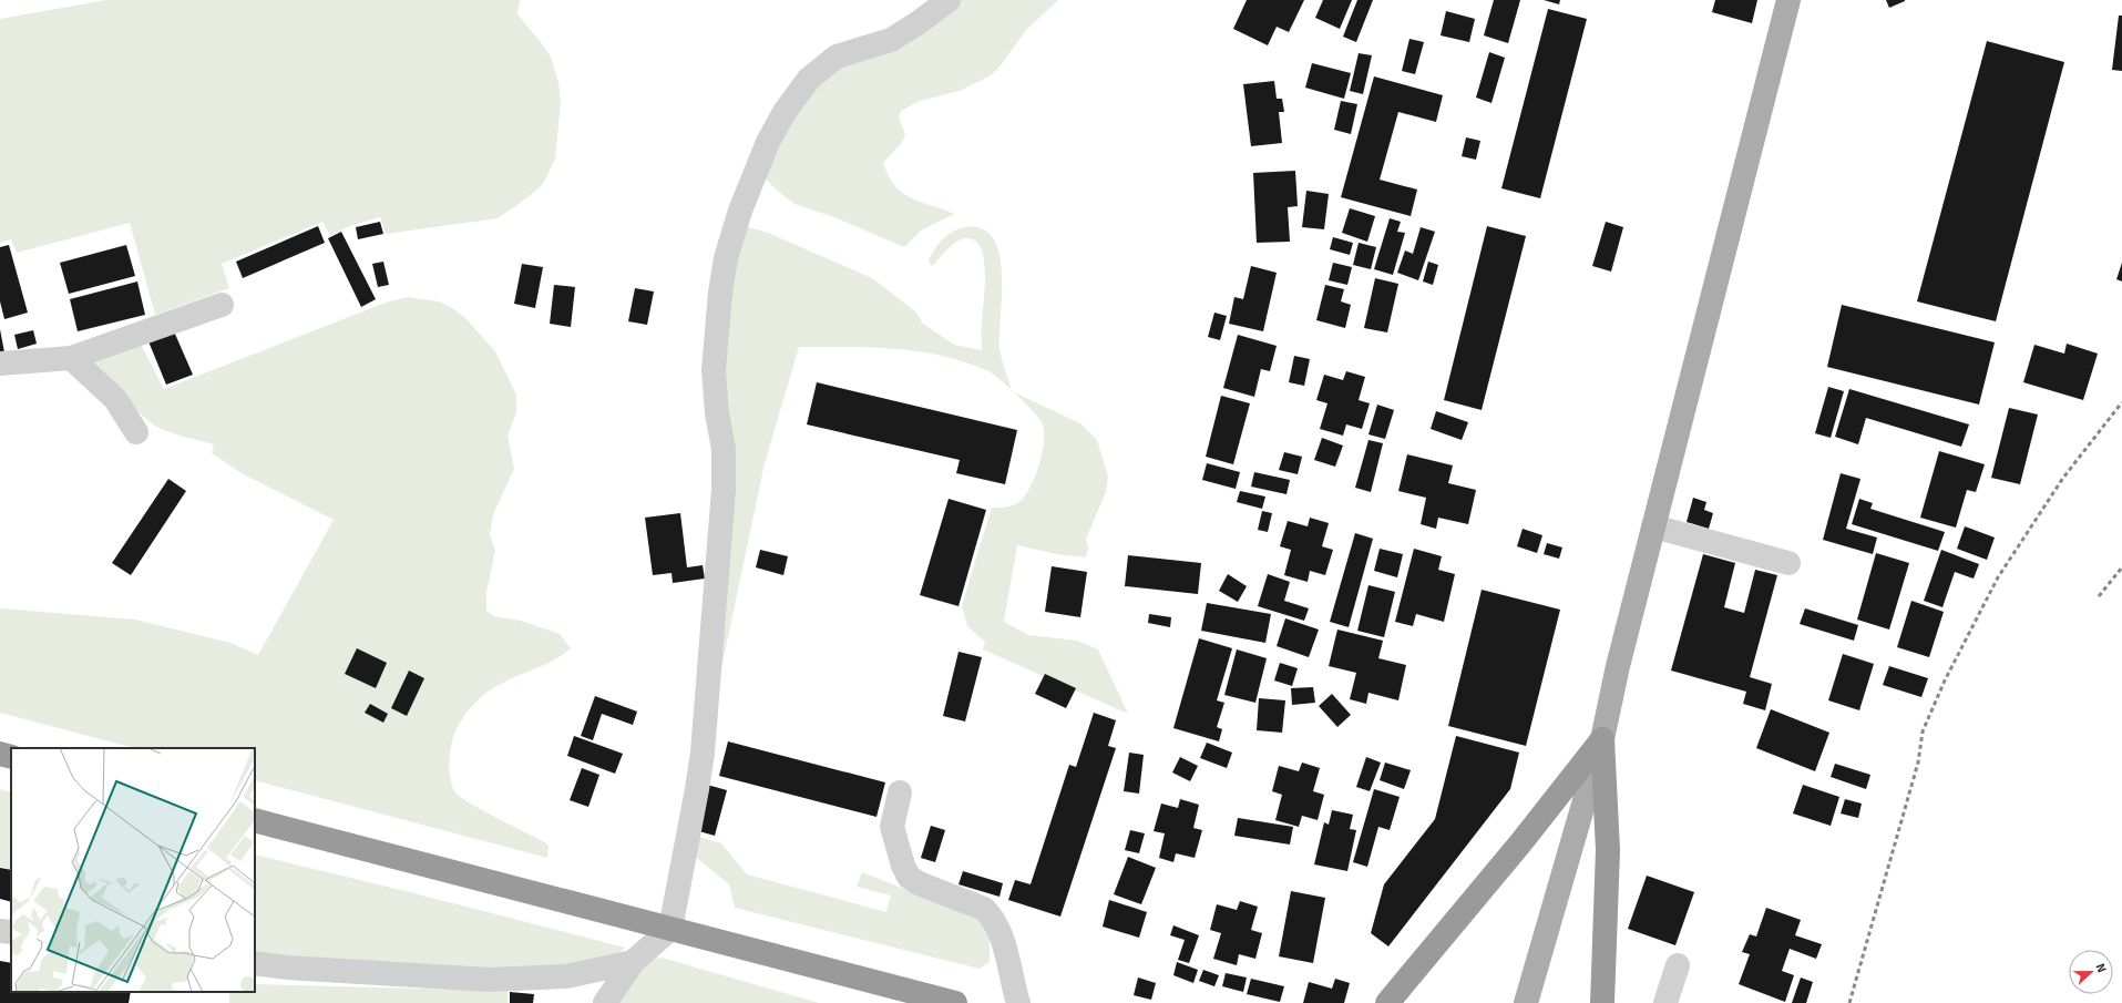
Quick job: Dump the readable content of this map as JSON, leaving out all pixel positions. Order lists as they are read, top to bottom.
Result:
{
  "north": "right"
}
